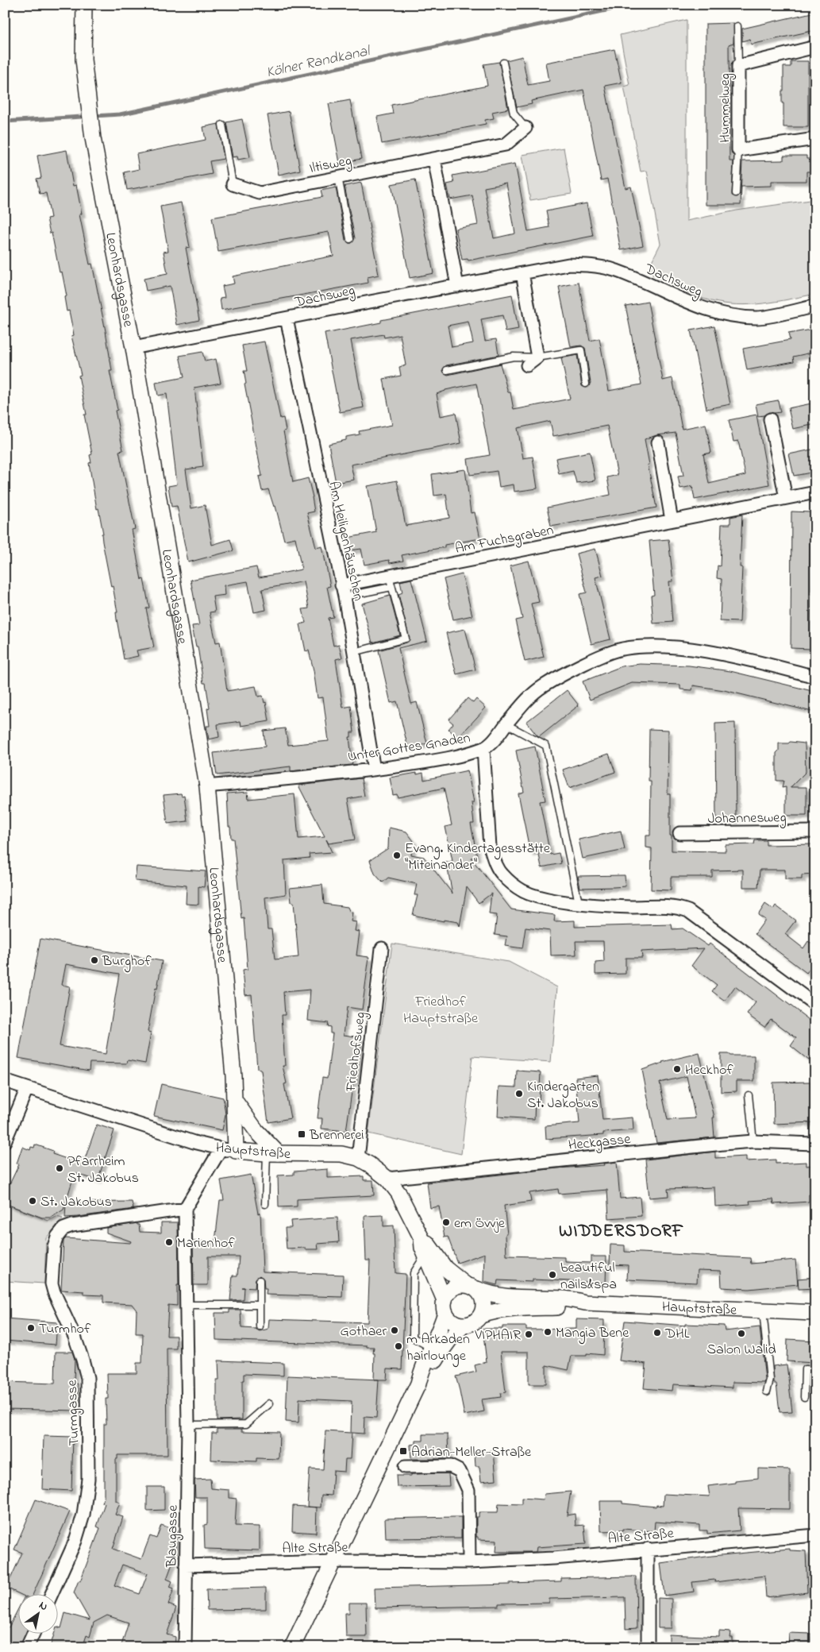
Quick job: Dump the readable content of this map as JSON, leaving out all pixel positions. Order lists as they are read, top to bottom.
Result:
{
  "streets": {
    "street": [
      "Hummelweg",
      "Iltisweg",
      "Leonhardsgasse",
      "Dachsweg",
      "Am Fuchsgraben",
      "Am Heiligenhäuschen",
      "Unter Gottes Gnaden",
      "Johannesweg",
      "Friedhofsweg",
      "Heckgasse",
      "Hauptstraße",
      "Turmgasse",
      "Alte Straße",
      "Blaugasse"
    ]
  },
  "crossings": [
    ["Leonhardsgasse", "Dachsweg"],
    ["Leonhardsgasse", "Unter Gottes Gnaden"],
    ["Leonhardsgasse", "Hauptstraße"],
    ["Dachsweg", "Am Heiligenhäuschen"],
    ["Am Fuchsgraben", "Am Heiligenhäuschen"],
    ["Am Heiligenhäuschen", "Unter Gottes Gnaden"],
    ["Friedhofsweg", "Hauptstraße"],
    ["Heckgasse", "Hauptstraße"],
    ["Turmgasse", "Blaugasse"],
    ["Alte Straße", "Blaugasse"]
  ],
  "districts": ["WIDDERSDORF"],
  "water": ["Kölner Randkanal"],
  "parks": ["Friedhof Hauptstraße"],
  "places": {
    "other": [
      "Evang. Kindertagesstätte \"Miteinander\"",
      "Burghof",
      "Heckhof",
      "Kindergarten St. Jakobus",
      "Pfarrheim St. Jakobus",
      "St. Jakobus",
      "em Övvje",
      "Marienhof",
      "beautiful nails&spa",
      "Turmhof",
      "Gothaer",
      "Mangia Bene",
      "DHL",
      "Salon Walid",
      "VIPHAIR",
      "m Arkaden hairlounge"
    ],
    "transit": ["Brennerei", "Adrian-Meller-Straße"]
  },
  "north": "top right"
}
